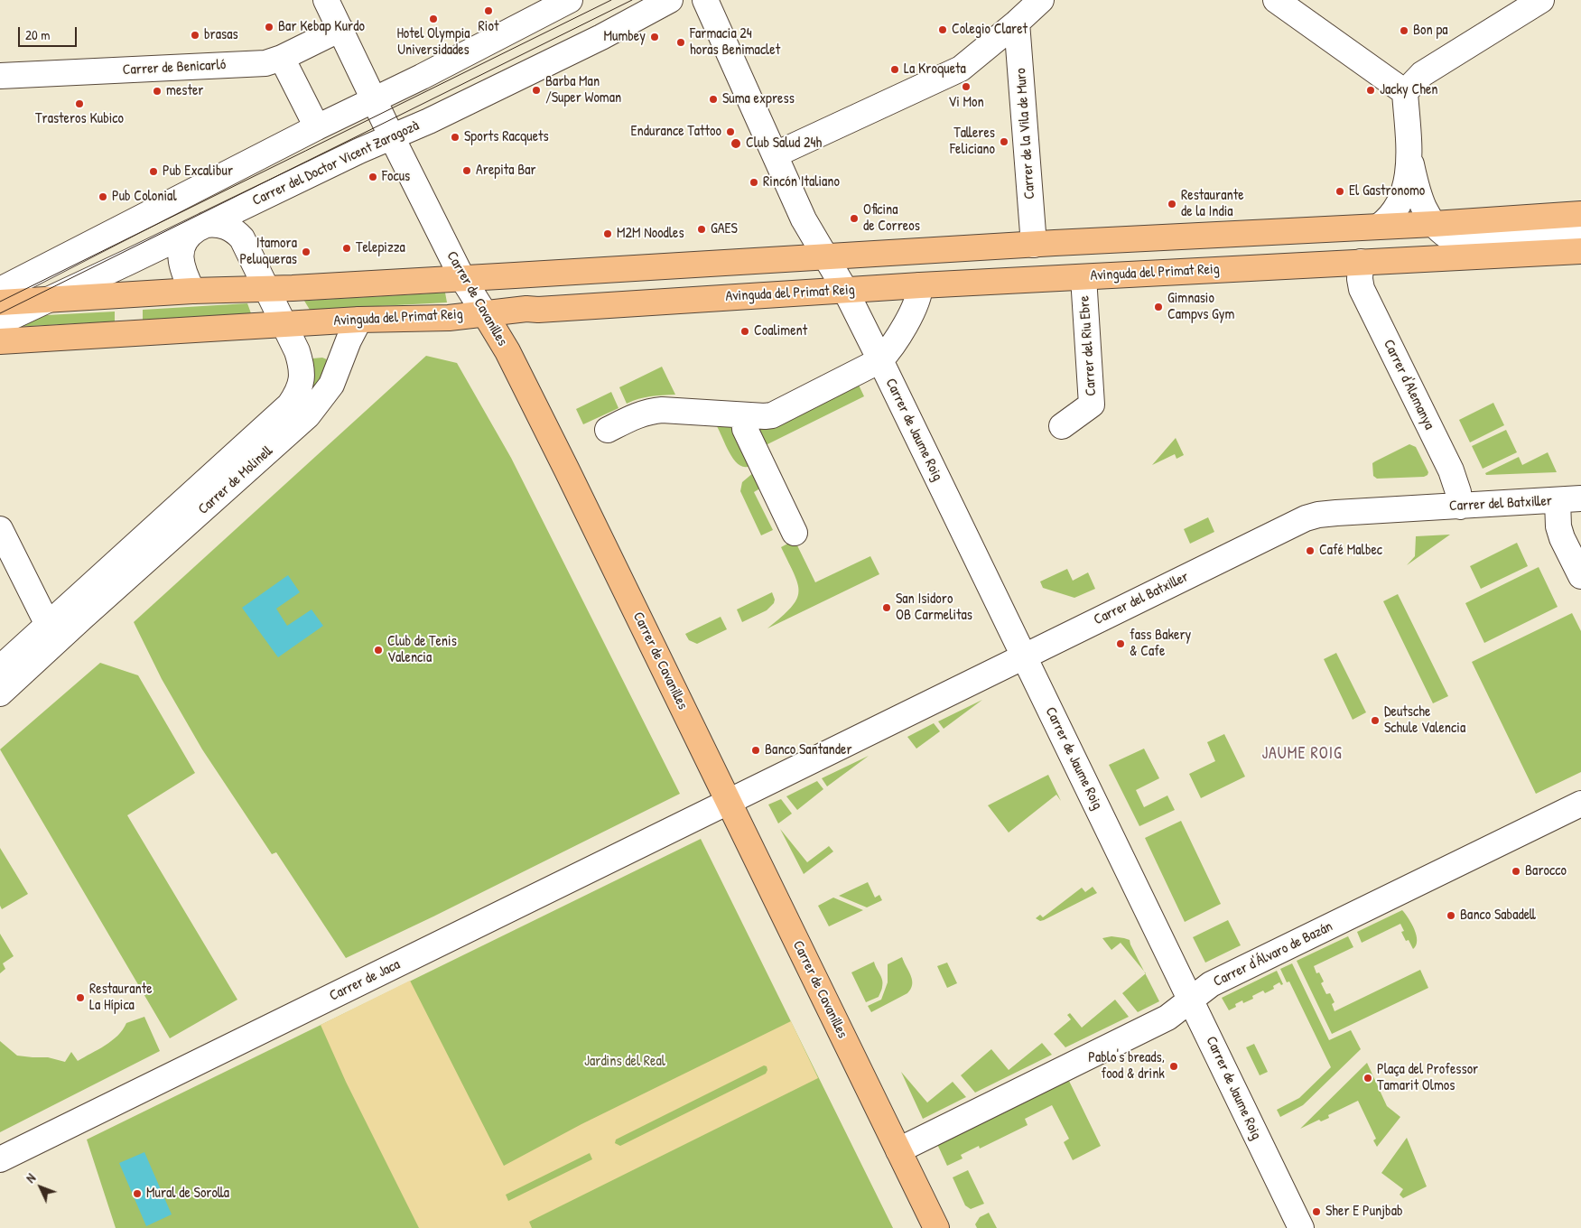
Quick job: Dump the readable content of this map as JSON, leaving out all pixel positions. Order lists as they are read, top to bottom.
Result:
{
  "streets": {
    "main road": ["Avinguda del Primat Reig", "Carrer de Cavanilles"],
    "street": [
      "Carrer de Benicarló",
      "Carrer de la Vila de Muro",
      "Carrer del Doctor Vicent Zaragozà",
      "Carrer del Riu Ebre",
      "Carrer d'Alemanya",
      "Carrer de Jaume Roig",
      "Carrer de Molinell",
      "Carrer del Batxiller",
      "Carrer d'Álvaro de Bazán",
      "Carrer de Jaca"
    ]
  },
  "crossings": [
    ["Carrer de Benicarló", "Carrer de Cavanilles"],
    ["Carrer del Doctor Vicent Zaragozà", "Carrer de Cavanilles"],
    ["Carrer del Doctor Vicent Zaragozà", "Carrer de Molinell"],
    ["Avinguda del Primat Reig", "Carrer de Cavanilles"],
    ["Avinguda del Primat Reig", "Carrer del Riu Ebre"],
    ["Avinguda del Primat Reig", "Carrer d'Alemanya"],
    ["Avinguda del Primat Reig", "Carrer de Jaume Roig"],
    ["Avinguda del Primat Reig", "Carrer de Molinell"],
    ["Carrer de Cavanilles", "Carrer del Batxiller"],
    ["Carrer de Cavanilles", "Carrer d'Álvaro de Bazán"],
    ["Carrer de Cavanilles", "Carrer de Jaca"],
    ["Carrer d'Alemanya", "Carrer del Batxiller"],
    ["Carrer de Jaume Roig", "Carrer del Batxiller"],
    ["Carrer de Jaume Roig", "Carrer d'Álvaro de Bazán"],
    ["Carrer del Batxiller", "Carrer de Jaca"]
  ],
  "districts": ["JAUME ROIG"],
  "parks": ["Jardins del Real"],
  "places": [
    "Riot",
    "Hotel Olympia Universidades",
    "Bar Kebap Kurdo",
    "Colegio Claret",
    "Bon pa",
    "brasas",
    "Mumbey",
    "Farmacia 24 horas Benimaclet",
    "La Kroqueta",
    "Vi Mon",
    "Barba Man /Super Woman",
    "Jacky Chen",
    "mester",
    "Suma express",
    "Trasteros Kubico",
    "Endurance Tattoo",
    "Sports Racquets",
    "Talleres Feliciano",
    "Club Salud 24h",
    "Arepita Bar",
    "Pub Excalibur",
    "Focus",
    "Rincón Italiano",
    "El Gastronomo",
    "Pub Colonial",
    "Restaurante de la India",
    "Oficina de Correos",
    "GAES",
    "M2M Noodles",
    "Telepizza",
    "Itamora Peluqueras",
    "Gimnasio Campvs Gym",
    "Coaliment",
    "Café Malbec",
    "San Isidoro OB Carmelitas",
    "fass Bakery & Cafe",
    "Club de Tenis Valencia",
    "Deutsche Schule Valencia",
    "Banco Santander",
    "Barocco",
    "Banco Sabadell",
    "Restaurante La Hípica",
    "Pablo's breads, food & drink",
    "Plaça del Professor Tamarit Olmos",
    "Mural de Sorolla",
    "Sher E Punjbab"
  ],
  "scale_bar": "20 m",
  "north": "top left"
}
